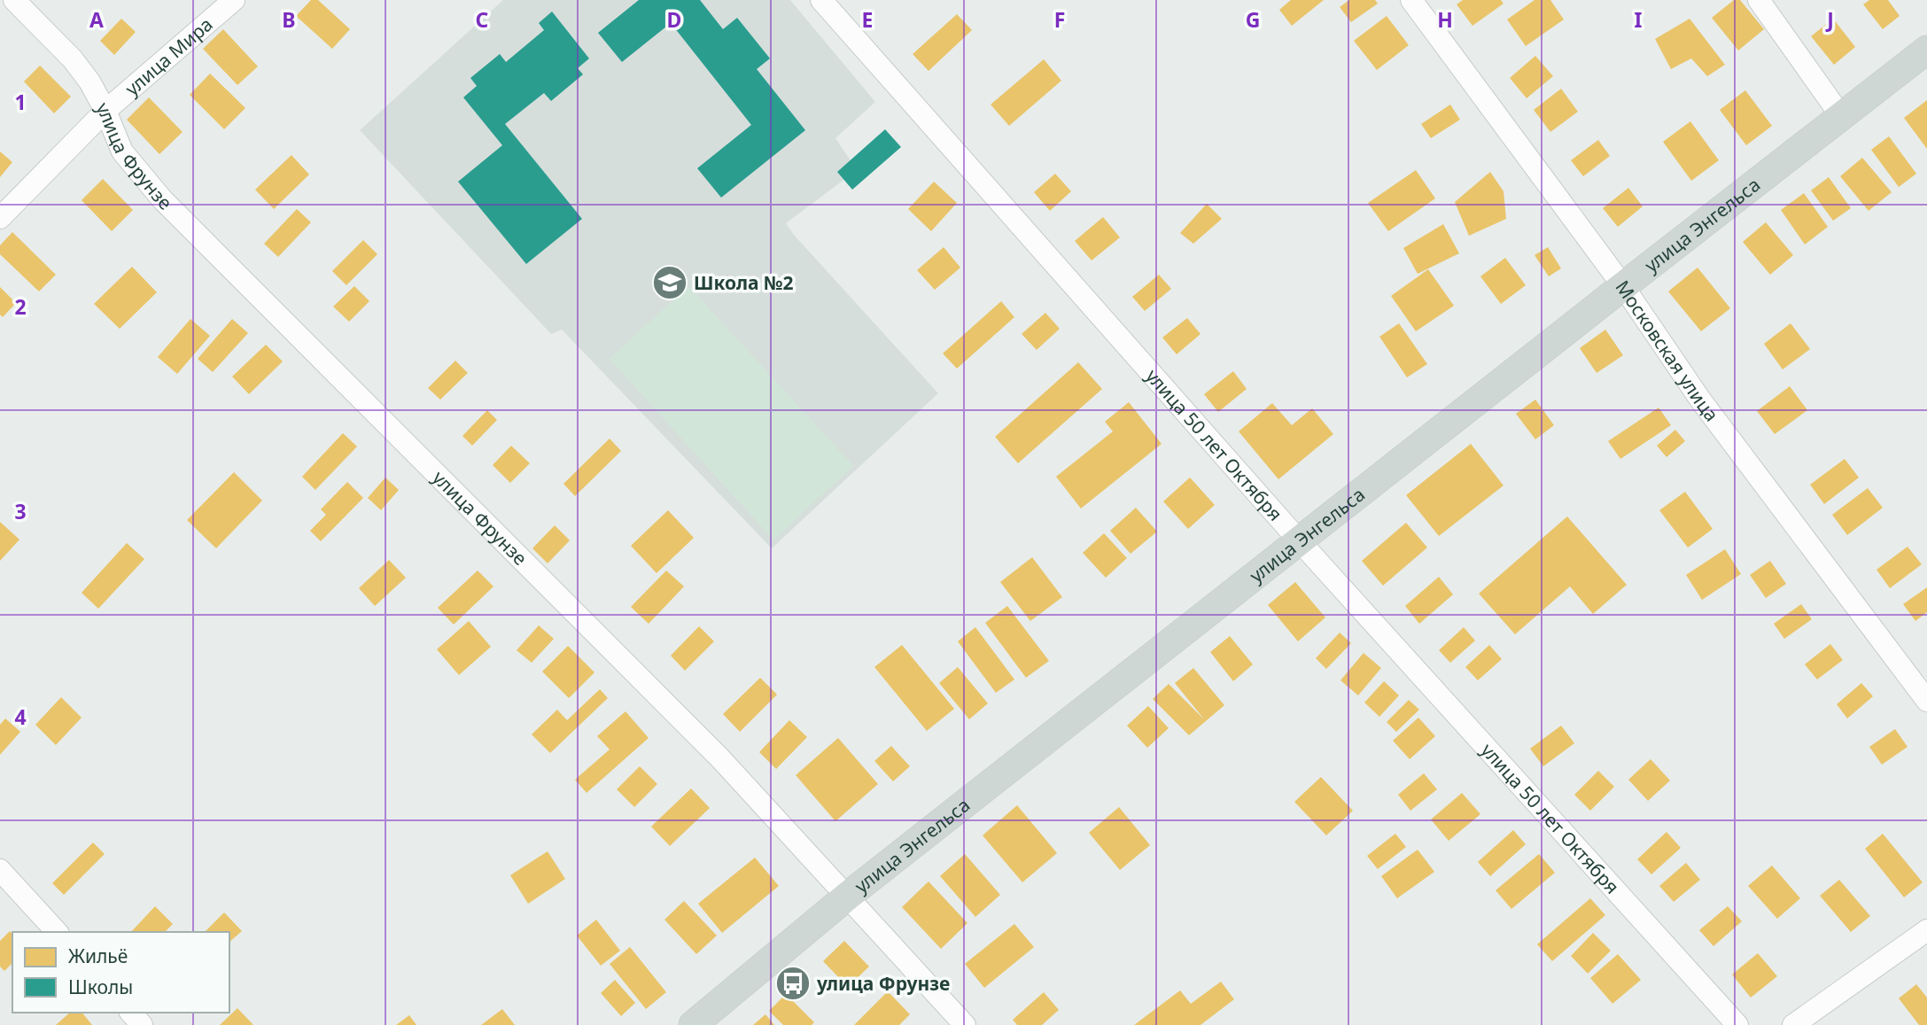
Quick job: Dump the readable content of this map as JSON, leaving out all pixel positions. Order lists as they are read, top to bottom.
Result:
{
  "streets": {
    "main road": ["улица Энгельса"],
    "street": [
      "улица Мира",
      "улица Фрунзе",
      "Московская улица",
      "улица 50 лет Октября"
    ]
  },
  "crossings": [
    ["улица Мира", "улица Фрунзе"],
    ["улица Фрунзе", "улица Энгельса"],
    ["улица Энгельса", "Московская улица"],
    ["улица Энгельса", "улица 50 лет Октября"]
  ],
  "places": {
    "school or university": ["Школа №2"],
    "bus stop": ["улица Фрунзе"]
  },
  "legend": ["Жильё", "Школы"],
  "grid": {
    "columns": [
      "A",
      "B",
      "C",
      "D",
      "E",
      "F",
      "G",
      "H",
      "I",
      "J"
    ],
    "rows": [
      "1",
      "2",
      "3",
      "4"
    ]
  }
}
